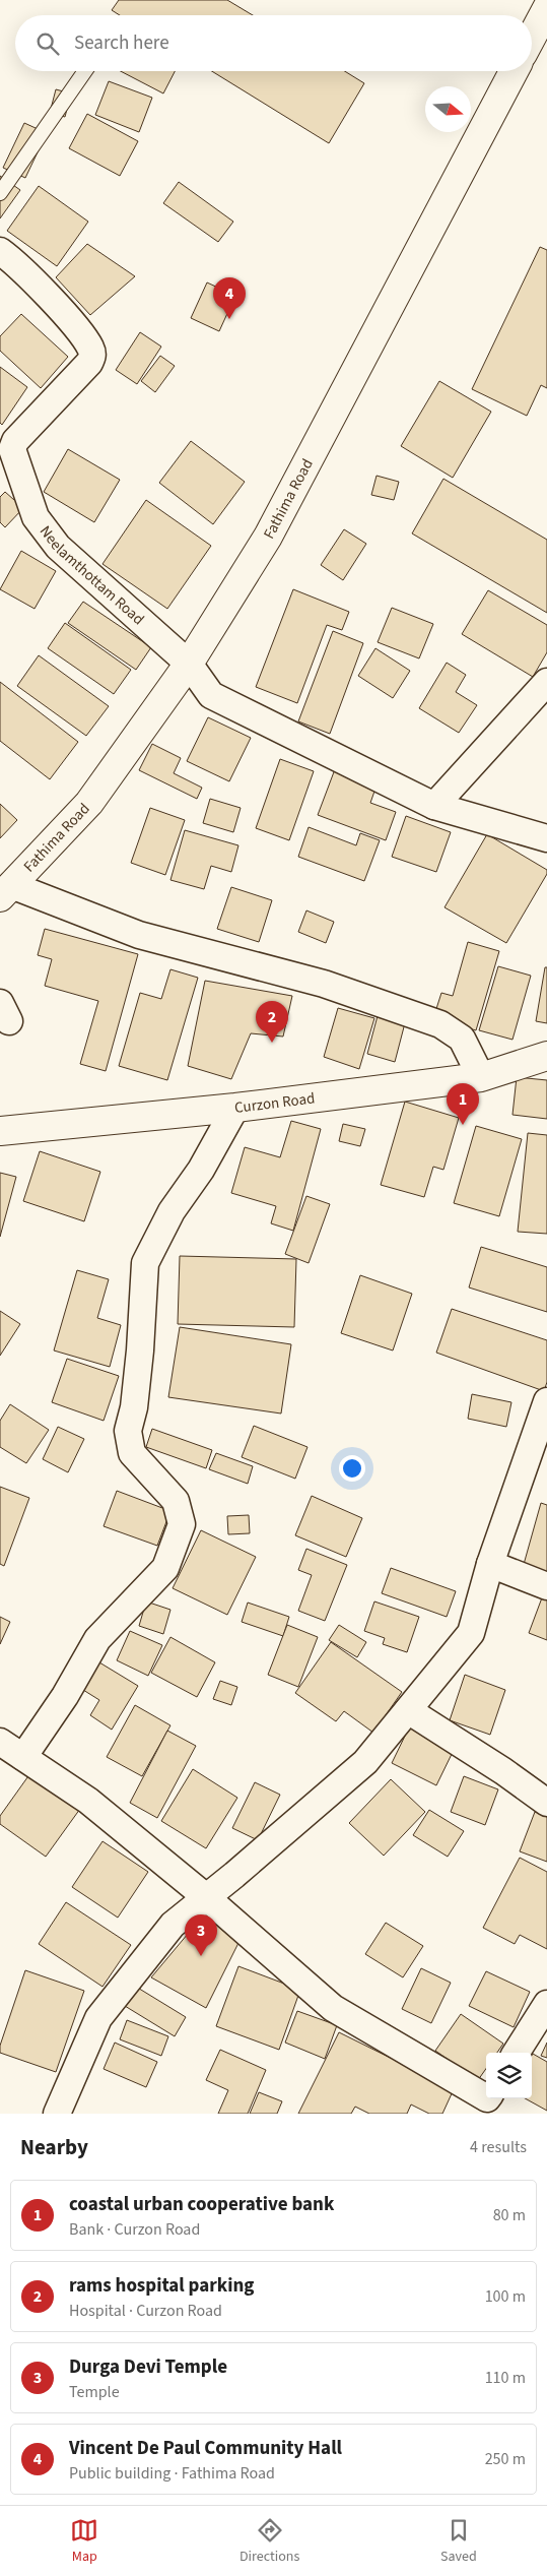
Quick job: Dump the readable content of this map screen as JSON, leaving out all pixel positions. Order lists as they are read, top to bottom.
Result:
{
  "streets": {
    "street": ["Fathima Road", "Neelamthottam Road", "Curzon Road"]
  },
  "crossings": [
    ["Fathima Road", "Neelamthottam Road"]
  ],
  "north": "right",
  "page": {
    "search": "Search here",
    "pins": [
      "4",
      "2",
      "1",
      "3"
    ],
    "heading": ["Nearby", "4 results"],
    "list": [
      {
        "mark": "1",
        "name": "coastal urban cooperative bank",
        "note": "Bank · Curzon Road",
        "value": "80 m"
      },
      {
        "mark": "2",
        "name": "rams hospital parking",
        "note": "Hospital · Curzon Road",
        "value": "100 m"
      },
      {
        "mark": "3",
        "name": "Durga Devi Temple",
        "note": "Temple",
        "value": "110 m"
      },
      {
        "mark": "4",
        "name": "Vincent De Paul Community Hall",
        "note": "Public building · Fathima Road",
        "value": "250 m"
      }
    ],
    "nav": ["Map", "Directions", "Saved"]
  }
}
